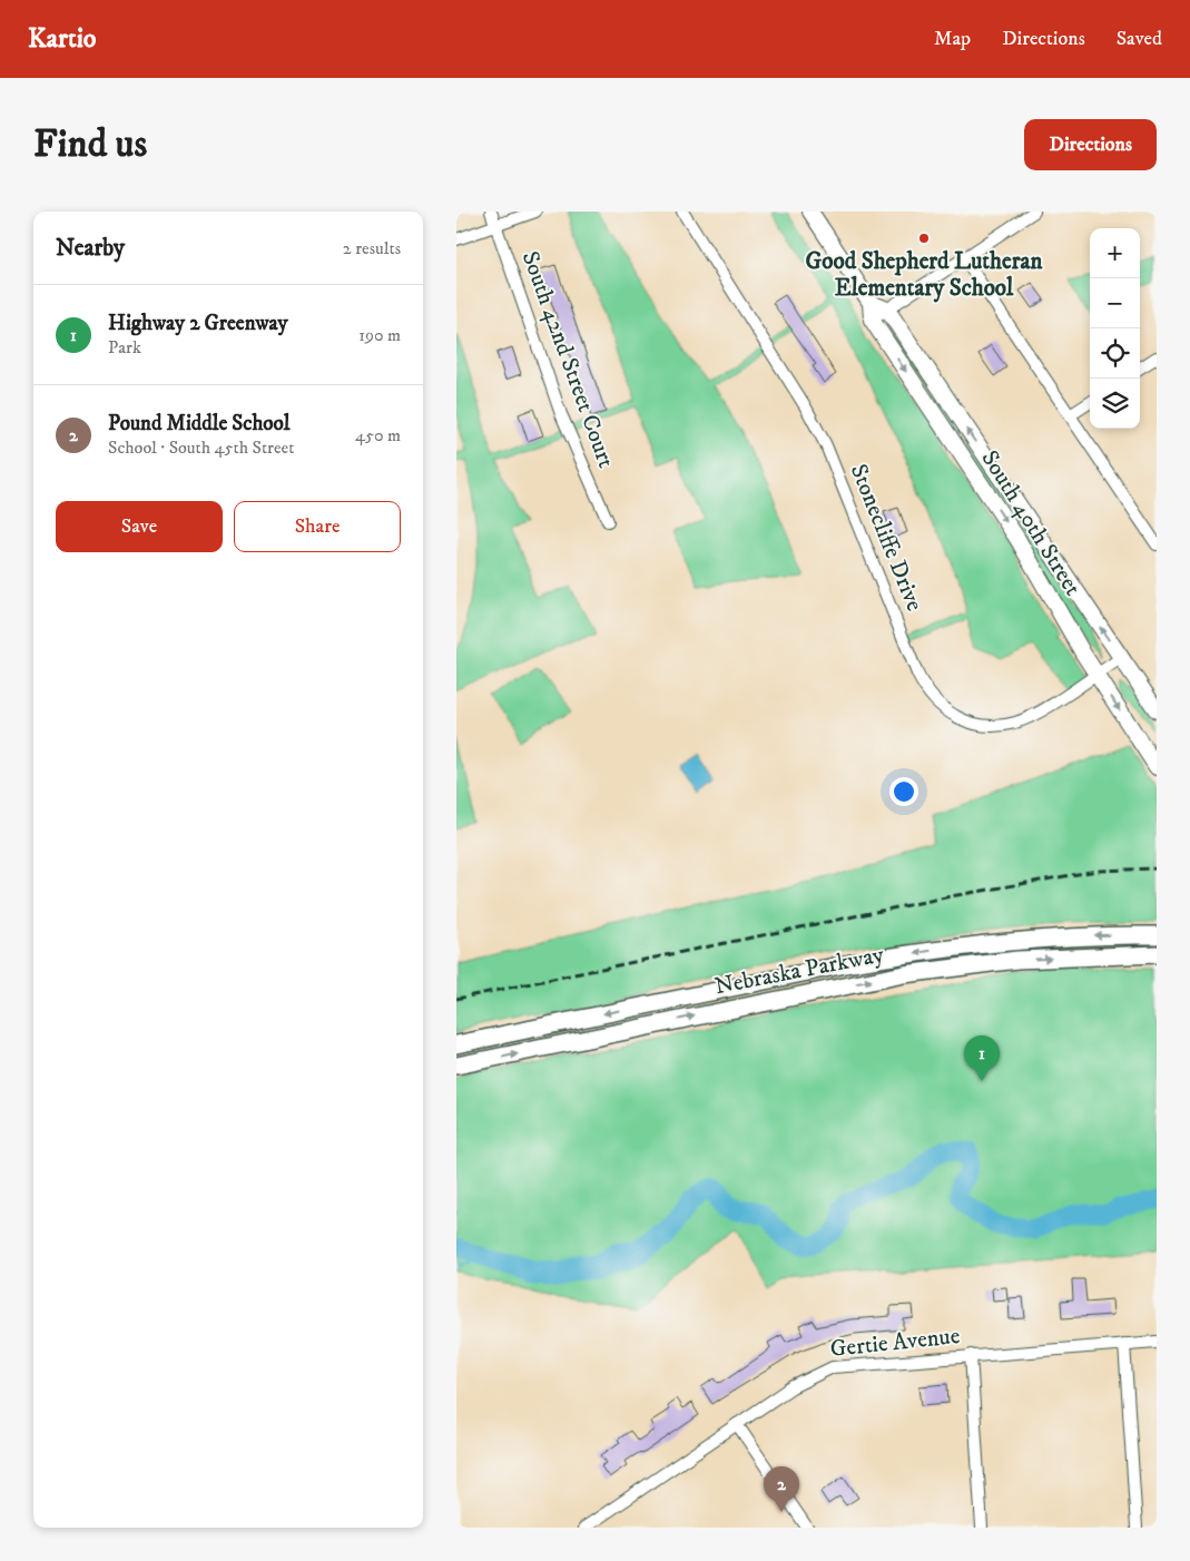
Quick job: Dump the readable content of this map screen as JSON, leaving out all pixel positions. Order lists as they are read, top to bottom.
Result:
{
  "streets": {
    "main road": ["South 40th Street", "Nebraska Parkway"],
    "street": ["South 42nd Street Court", "Stonecliffe Drive", "Gertie Avenue"]
  },
  "crossings": [
    ["South 40th Street", "Stonecliffe Drive"]
  ],
  "places": ["Good Shepherd Lutheran Elementary School"],
  "page": {
    "header": "Kartio",
    "nav": ["Map", "Directions", "Saved"],
    "buttons": [
      "Directions",
      ["Save", "Share"]
    ],
    "title": "Find us",
    "heading": ["Nearby", "2 results"],
    "map_buttons": ["+", "−"],
    "list": [
      {
        "mark": "1",
        "name": "Highway 2 Greenway",
        "note": "Park",
        "value": "190 m"
      },
      {
        "mark": "2",
        "name": "Pound Middle School",
        "note": "School · South 45th Street",
        "value": "450 m"
      }
    ],
    "pins": ["1", "2"]
  }
}
